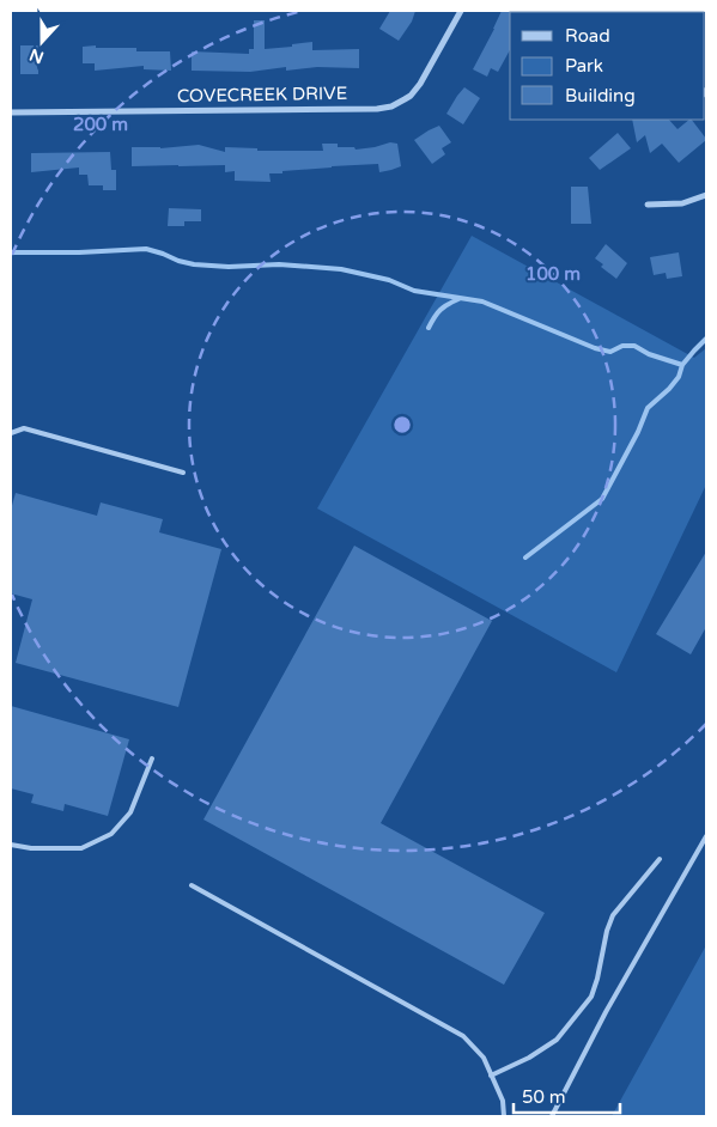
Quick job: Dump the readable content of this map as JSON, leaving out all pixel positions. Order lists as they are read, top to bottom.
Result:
{
  "streets": {
    "street": ["COVECREEK DRIVE"]
  },
  "legend": ["Road", "Park", "Building"],
  "scale_bar": "50 m",
  "north": "bottom",
  "rings": ["200 m", "100 m"]
}
